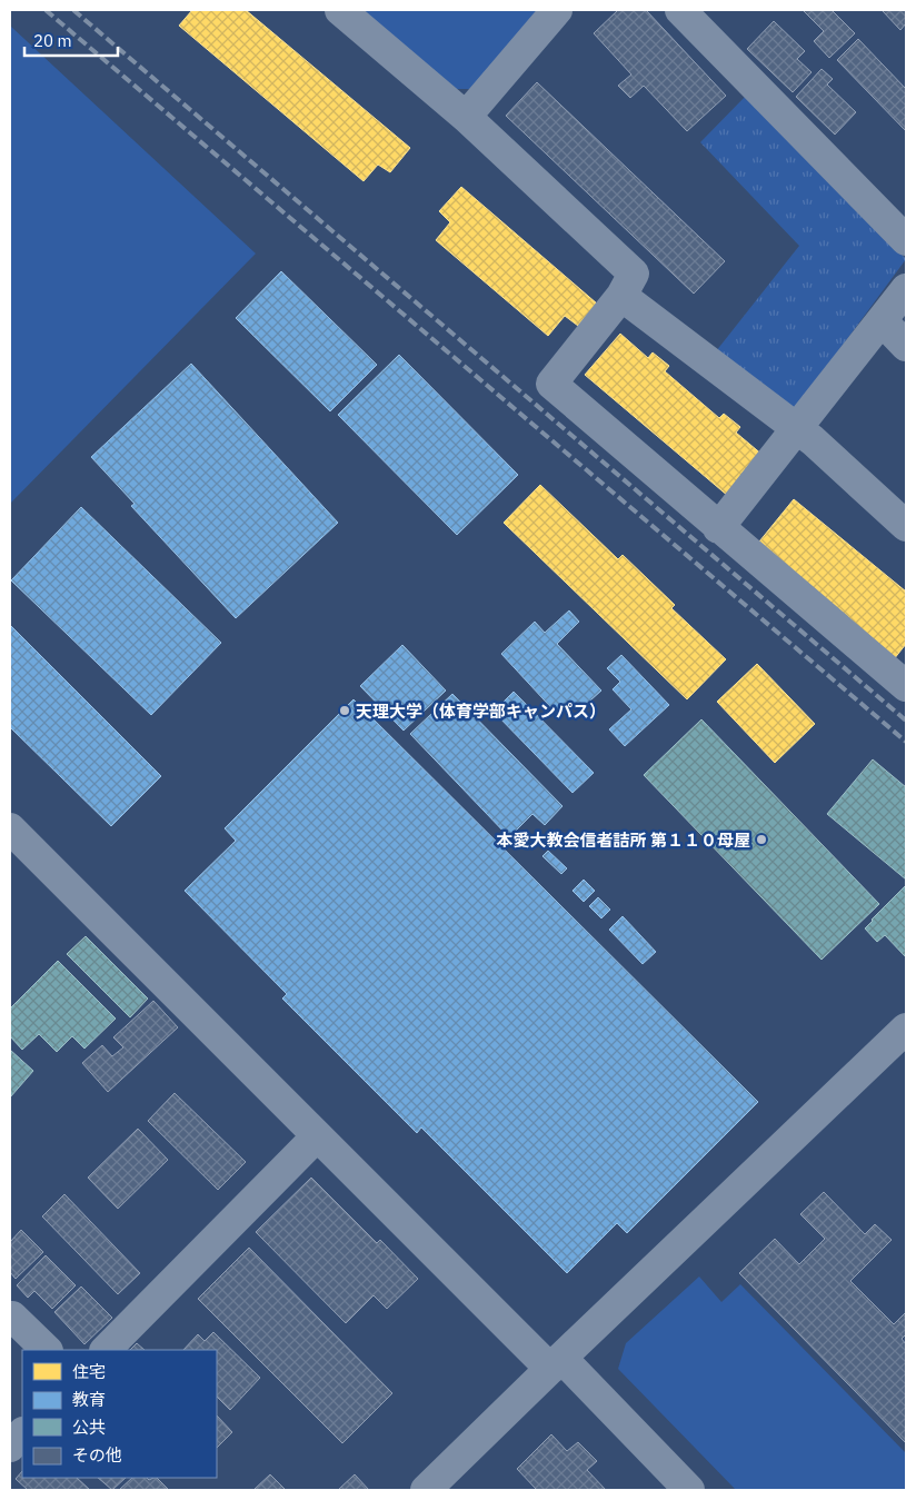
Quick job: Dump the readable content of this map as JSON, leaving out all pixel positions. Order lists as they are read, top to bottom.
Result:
{
  "places": ["天理大学（体育学部キャンパス）", "本愛大教会信者詰所 第１１０母屋"],
  "legend": [
    "住宅",
    "教育",
    "公共",
    "その他"
  ],
  "scale_bar": "20 m"
}
